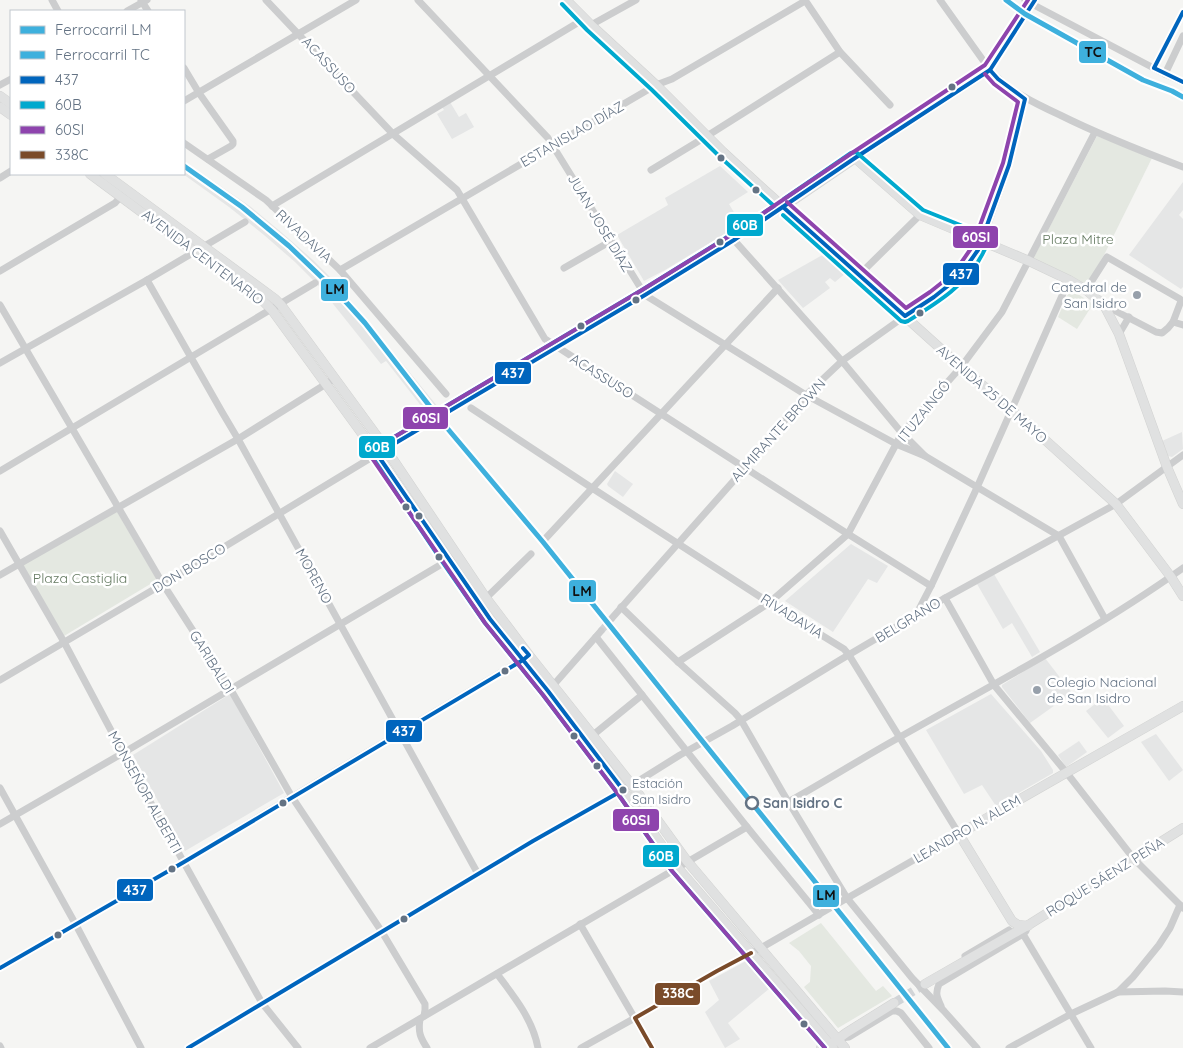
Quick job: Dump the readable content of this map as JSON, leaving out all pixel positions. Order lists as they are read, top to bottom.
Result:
{
  "streets": {
    "main road": [
      "RIVADAVIA",
      "AVENIDA CENTENARIO",
      "AVENIDA 25 DE MAYO",
      "LEANDRO N. ALEM",
      "ROQUE SÁENZ PEÑA"
    ],
    "street": [
      "ACASSUSO",
      "ESTANISLAO DÍAZ",
      "JUAN JOSÉ DÍAZ",
      "ITUZAINGÓ",
      "ALMIRANTE BROWN",
      "DON BOSCO",
      "MORENO",
      "BELGRANO",
      "GARIBALDI",
      "MONSEÑOR ALBERTI"
    ]
  },
  "crossings": [
    ["ACASSUSO", "ESTANISLAO DÍAZ"],
    ["ACASSUSO", "ITUZAINGÓ"],
    ["ACASSUSO", "ALMIRANTE BROWN"],
    ["ESTANISLAO DÍAZ", "JUAN JOSÉ DÍAZ"],
    ["ESTANISLAO DÍAZ", "RIVADAVIA"],
    ["ESTANISLAO DÍAZ", "AVENIDA 25 DE MAYO"],
    ["JUAN JOSÉ DÍAZ", "ITUZAINGÓ"],
    ["JUAN JOSÉ DÍAZ", "ALMIRANTE BROWN"],
    ["RIVADAVIA", "ITUZAINGÓ"],
    ["RIVADAVIA", "ALMIRANTE BROWN"],
    ["RIVADAVIA", "BELGRANO"],
    ["RIVADAVIA", "LEANDRO N. ALEM"],
    ["AVENIDA CENTENARIO", "DON BOSCO"],
    ["AVENIDA CENTENARIO", "BELGRANO"],
    ["AVENIDA CENTENARIO", "LEANDRO N. ALEM"],
    ["AVENIDA 25 DE MAYO", "ITUZAINGÓ"],
    ["AVENIDA 25 DE MAYO", "ALMIRANTE BROWN"],
    ["AVENIDA 25 DE MAYO", "BELGRANO"],
    ["DON BOSCO", "MORENO"],
    ["DON BOSCO", "GARIBALDI"],
    ["DON BOSCO", "MONSEÑOR ALBERTI"],
    ["MORENO", "BELGRANO"],
    ["BELGRANO", "GARIBALDI"],
    ["BELGRANO", "MONSEÑOR ALBERTI"]
  ],
  "parks": ["Plaza Mitre", "Plaza Castiglia"],
  "places": [
    "Catedral de San Isidro",
    "Colegio Nacional de San Isidro",
    "Estación San Isidro",
    "San Isidro C"
  ],
  "lines": [
    "rail line TC",
    "transit line 437",
    "transit line 60SI",
    "transit line 60B",
    "rail line LM",
    "transit line 338C"
  ],
  "legend": [
    "Ferrocarril LM",
    "Ferrocarril TC",
    "437",
    "60B",
    "60SI",
    "338C"
  ]
}
